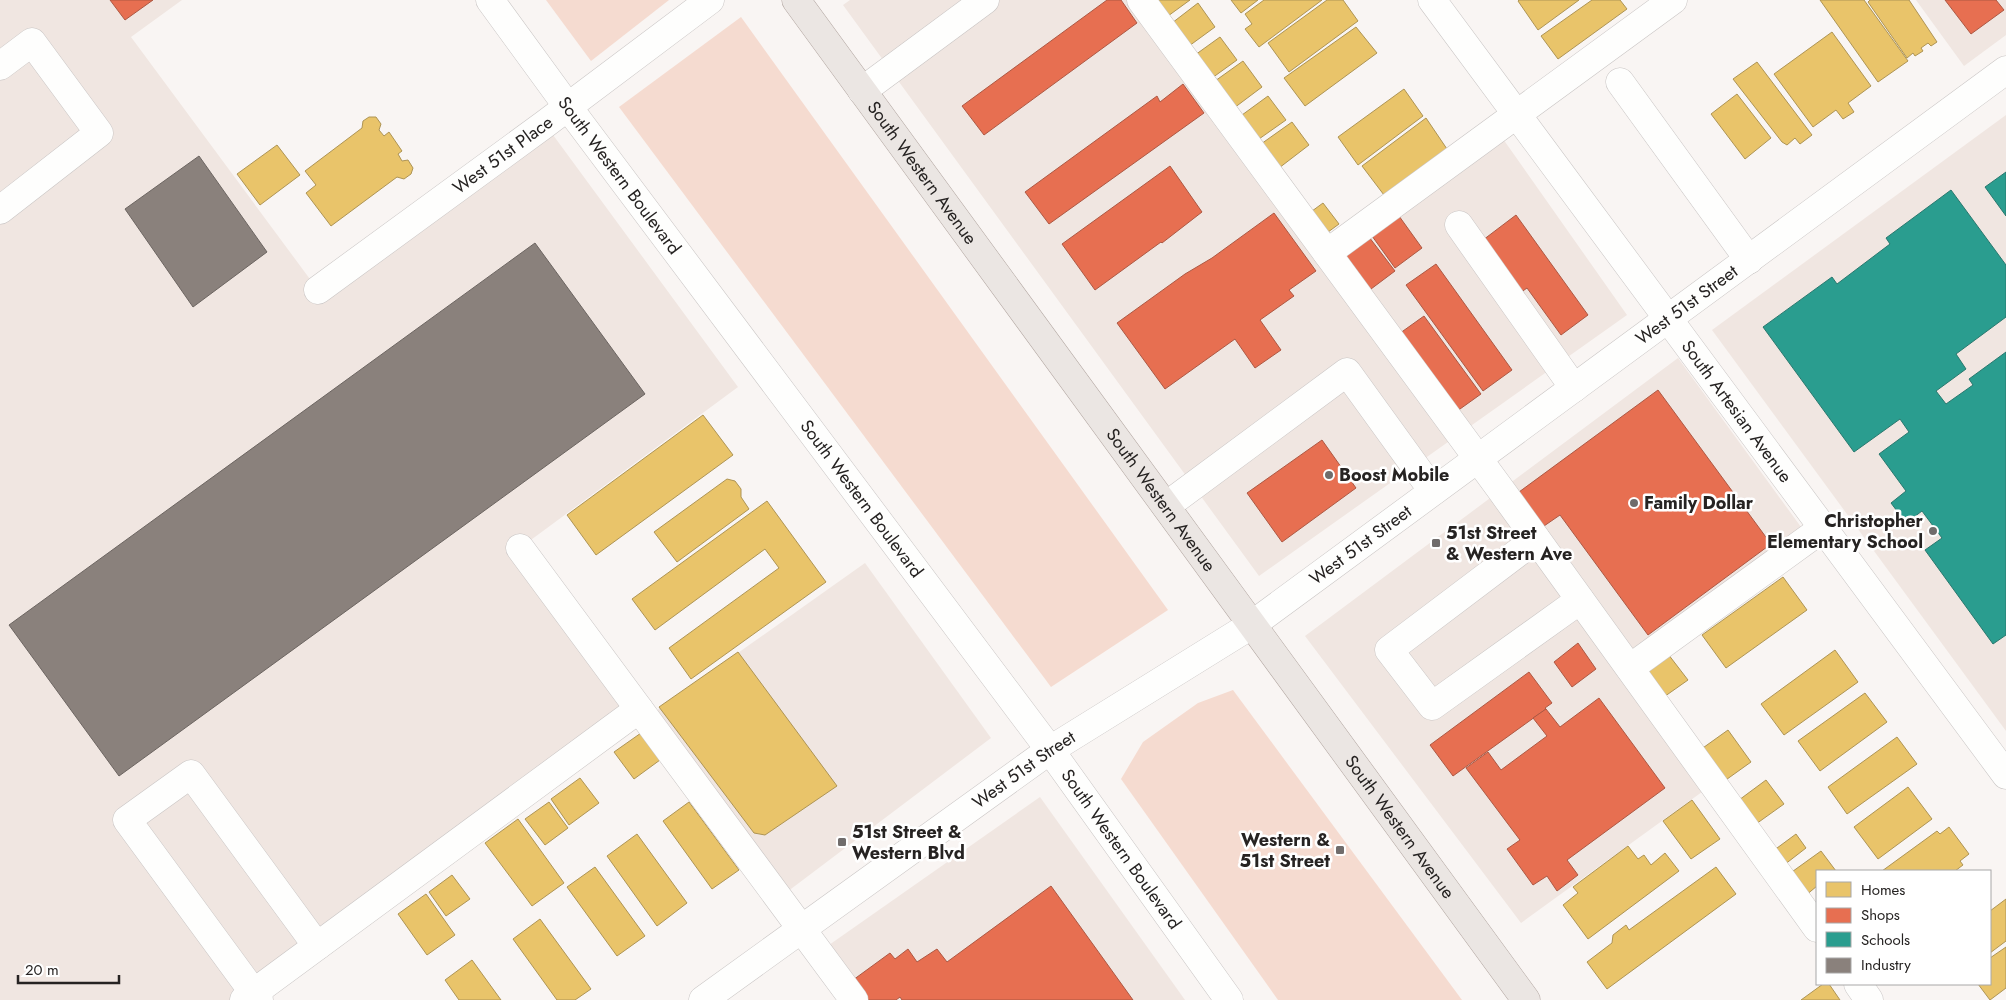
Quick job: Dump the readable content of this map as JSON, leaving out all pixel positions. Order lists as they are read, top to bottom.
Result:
{
  "streets": {
    "main road": ["South Western Avenue"],
    "street": [
      "West 51st Place",
      "South Western Boulevard",
      "West 51st Street",
      "South Artesian Avenue"
    ]
  },
  "crossings": [
    ["West 51st Place", "South Western Boulevard"],
    ["South Western Avenue", "West 51st Street"],
    ["South Western Boulevard", "West 51st Street"],
    ["West 51st Street", "South Artesian Avenue"]
  ],
  "places": {
    "other": ["Boost Mobile", "Family Dollar", "Christopher Elementary School"],
    "transit": ["51st Street & Western Ave", "51st Street & Western Blvd", "Western & 51st Street"]
  },
  "legend": [
    "Homes",
    "Shops",
    "Schools",
    "Industry"
  ],
  "scale_bar": "20 m"
}
